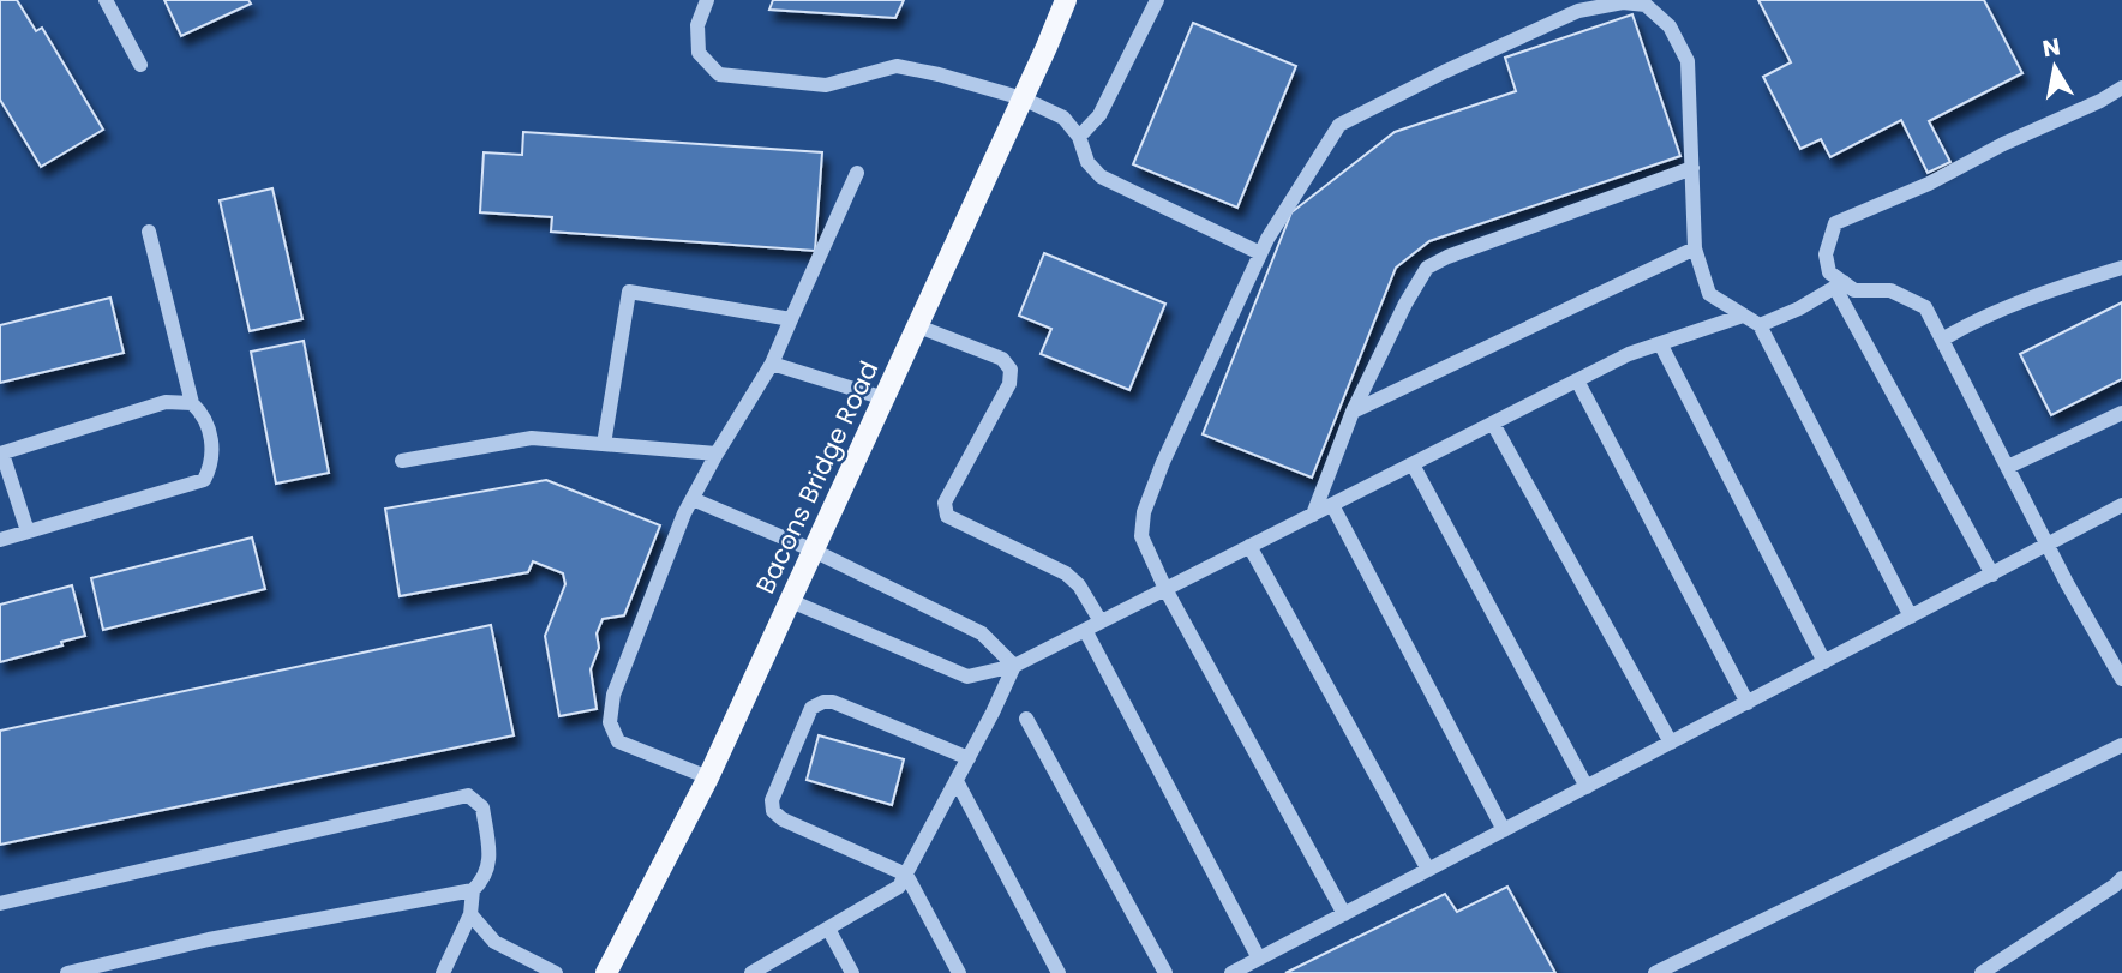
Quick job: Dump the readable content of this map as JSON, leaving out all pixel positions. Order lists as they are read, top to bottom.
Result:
{
  "streets": {
    "main road": ["Bacons Bridge Road"]
  },
  "north": "top"
}
